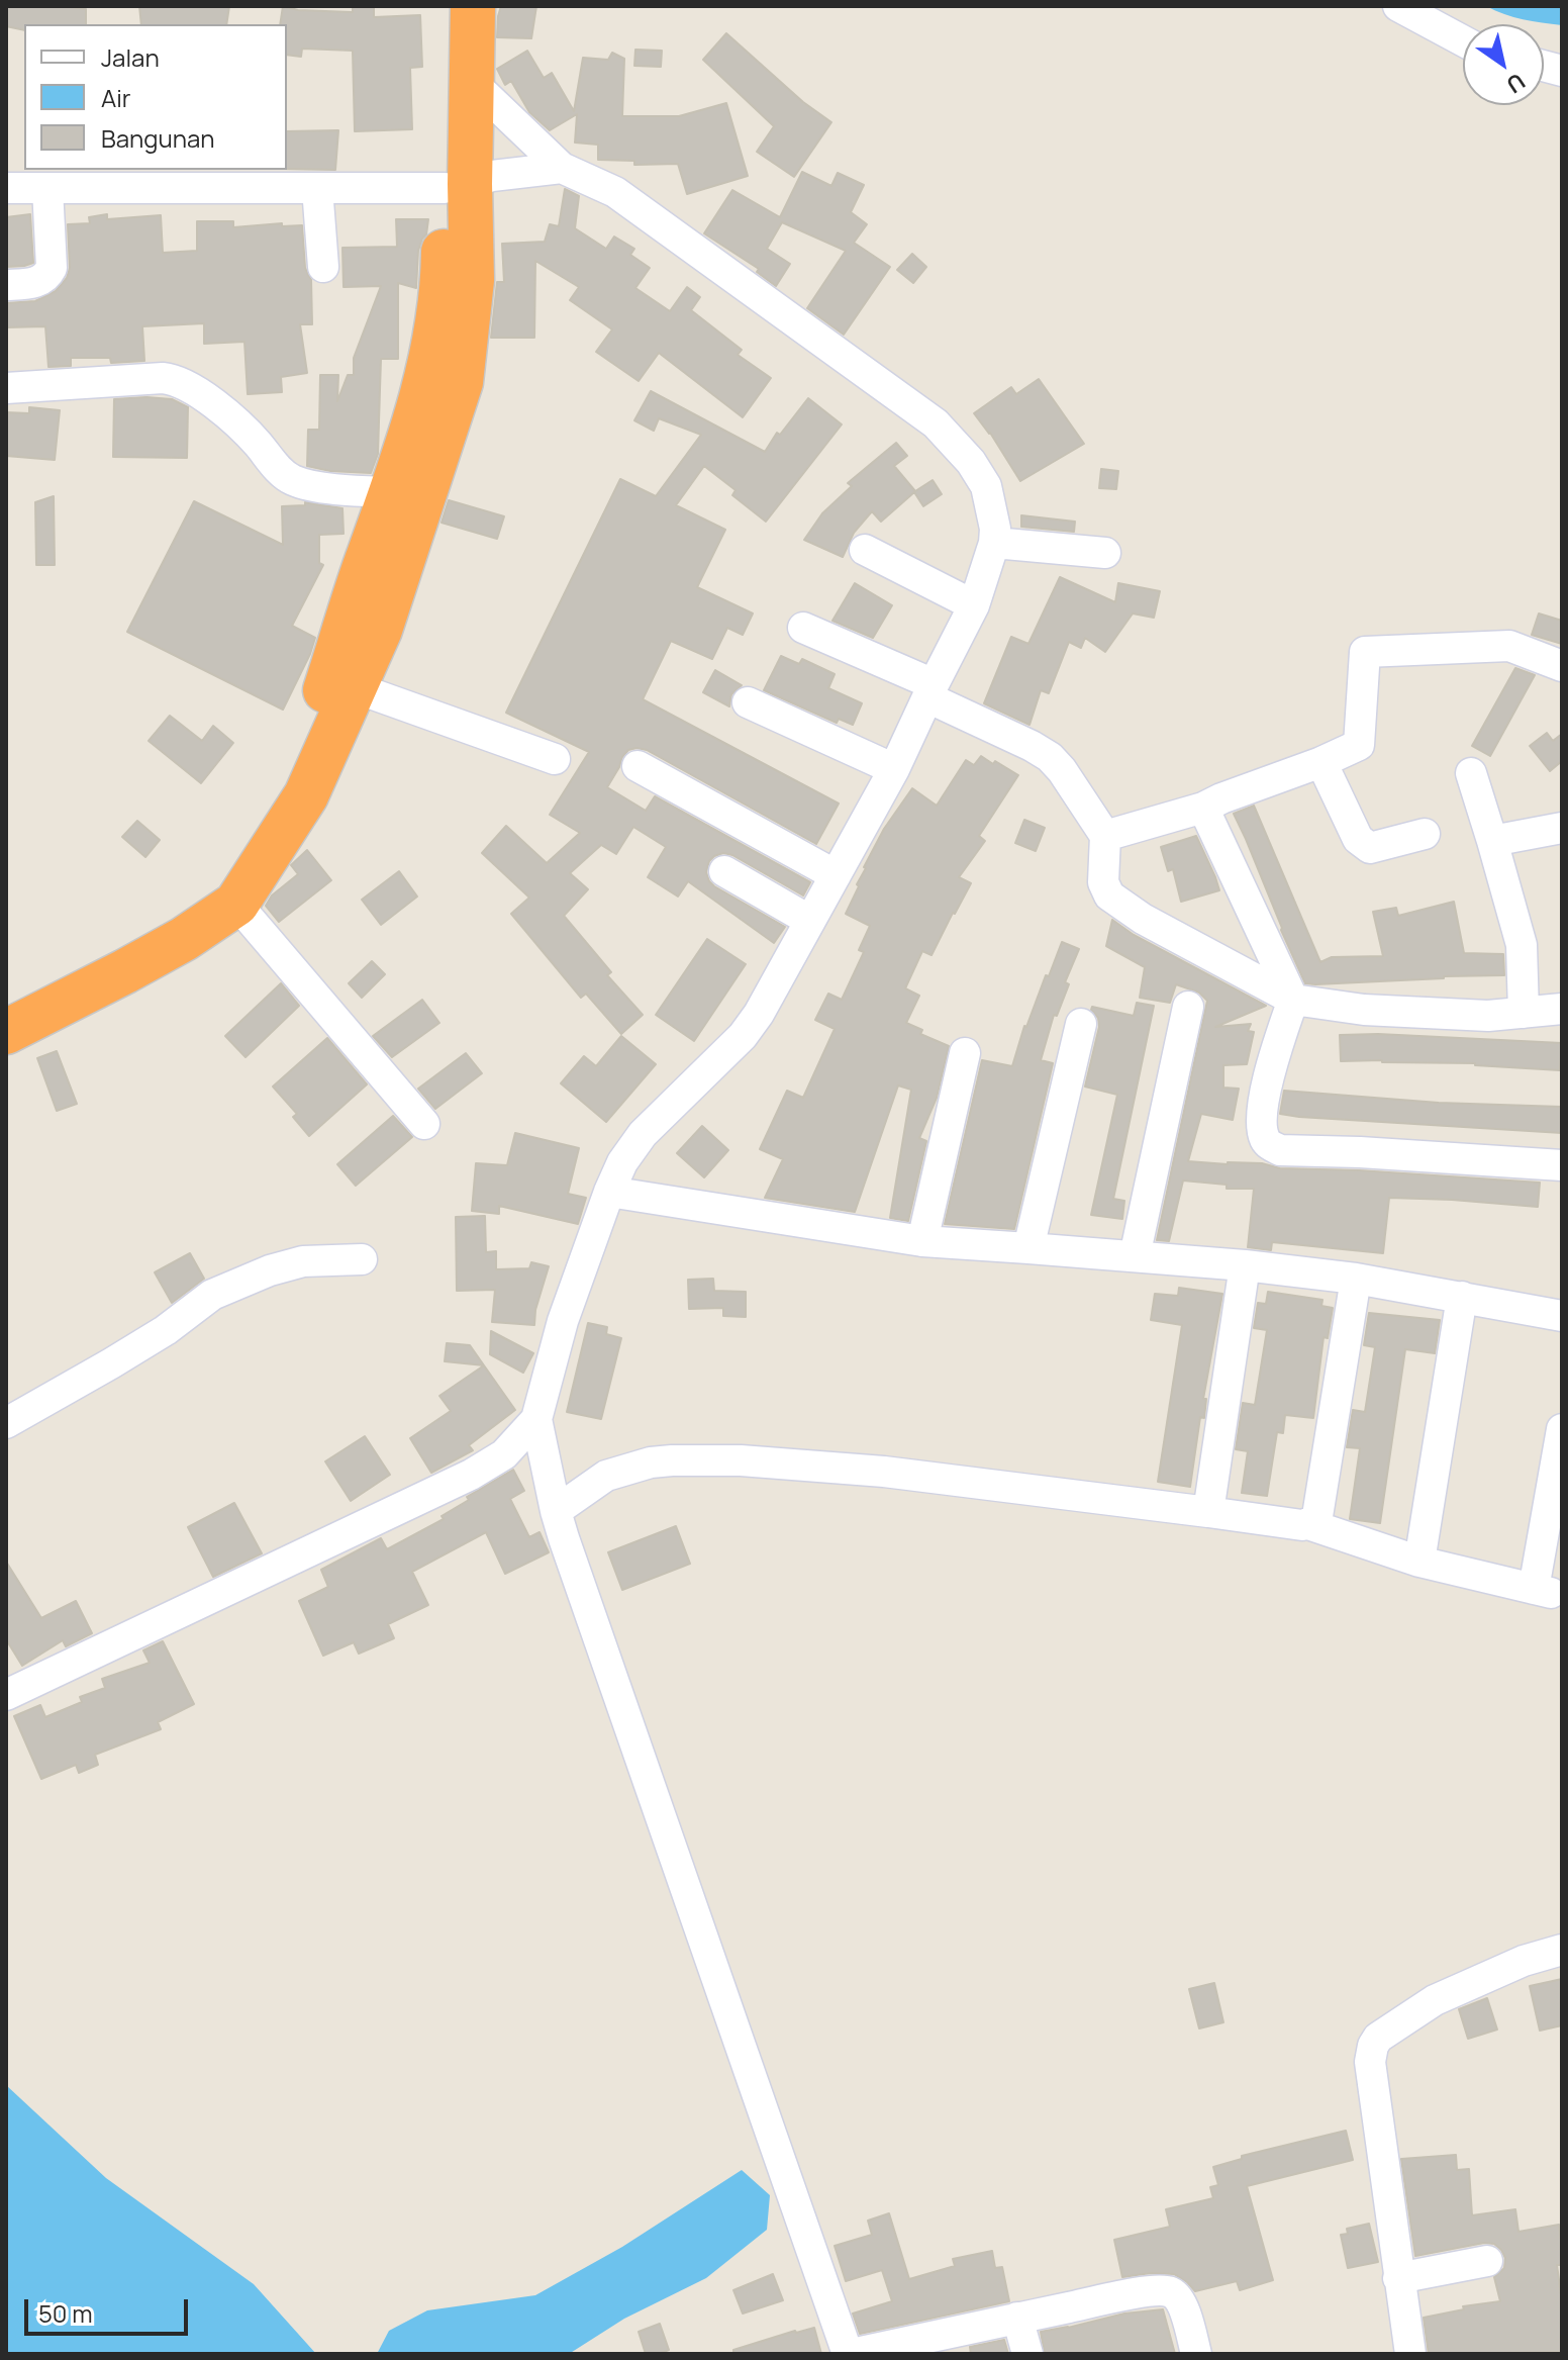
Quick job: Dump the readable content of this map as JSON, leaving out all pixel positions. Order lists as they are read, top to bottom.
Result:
{
  "legend": ["Jalan", "Air", "Bangunan"],
  "scale_bar": "50 m",
  "north": "bottom right"
}
